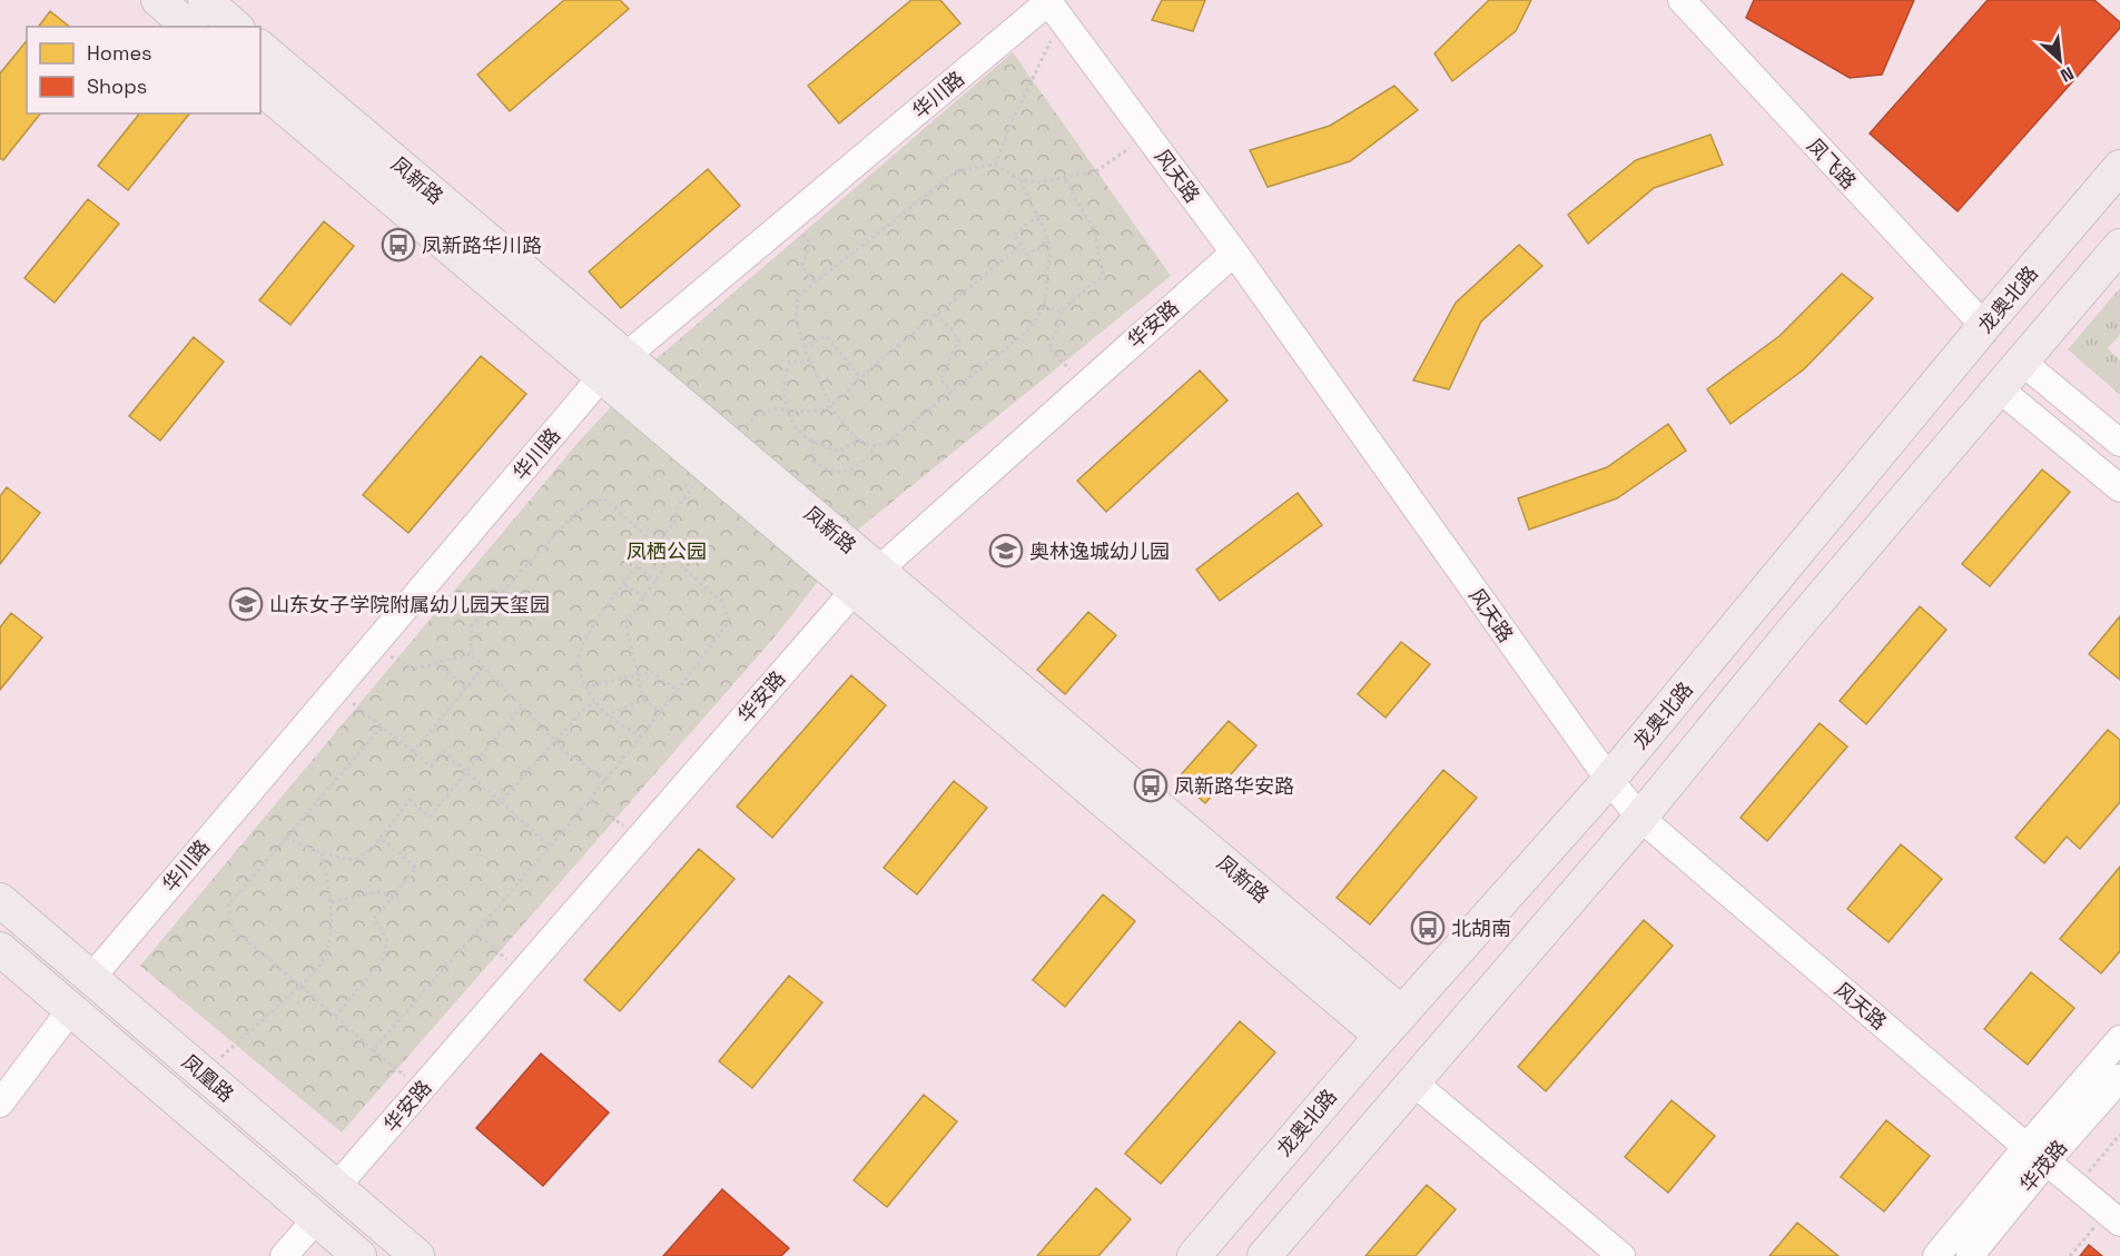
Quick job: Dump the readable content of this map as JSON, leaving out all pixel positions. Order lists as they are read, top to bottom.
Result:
{
  "streets": {
    "main road": ["凤新路", "龙奥北路", "凤凰路"],
    "street": [
      "华川路",
      "凤飞路",
      "风天路",
      "华安路",
      "华茂路"
    ]
  },
  "crossings": [
    ["华川路", "风天路"],
    ["华川路", "凤新路"],
    ["华川路", "凤凰路"],
    ["凤飞路", "龙奥北路"],
    ["风天路", "龙奥北路"],
    ["风天路", "华安路"],
    ["风天路", "华茂路"],
    ["凤新路", "龙奥北路"],
    ["凤新路", "华安路"],
    ["华安路", "凤凰路"]
  ],
  "parks": ["凤栖公园"],
  "places": {
    "bus stop": ["凤新路华川路", "凤新路华安路", "北胡南"],
    "school or university": ["奥林逸城幼儿园", "山东女子学院附属幼儿园天玺园"]
  },
  "legend": ["Homes", "Shops"],
  "north": "bottom right"
}
